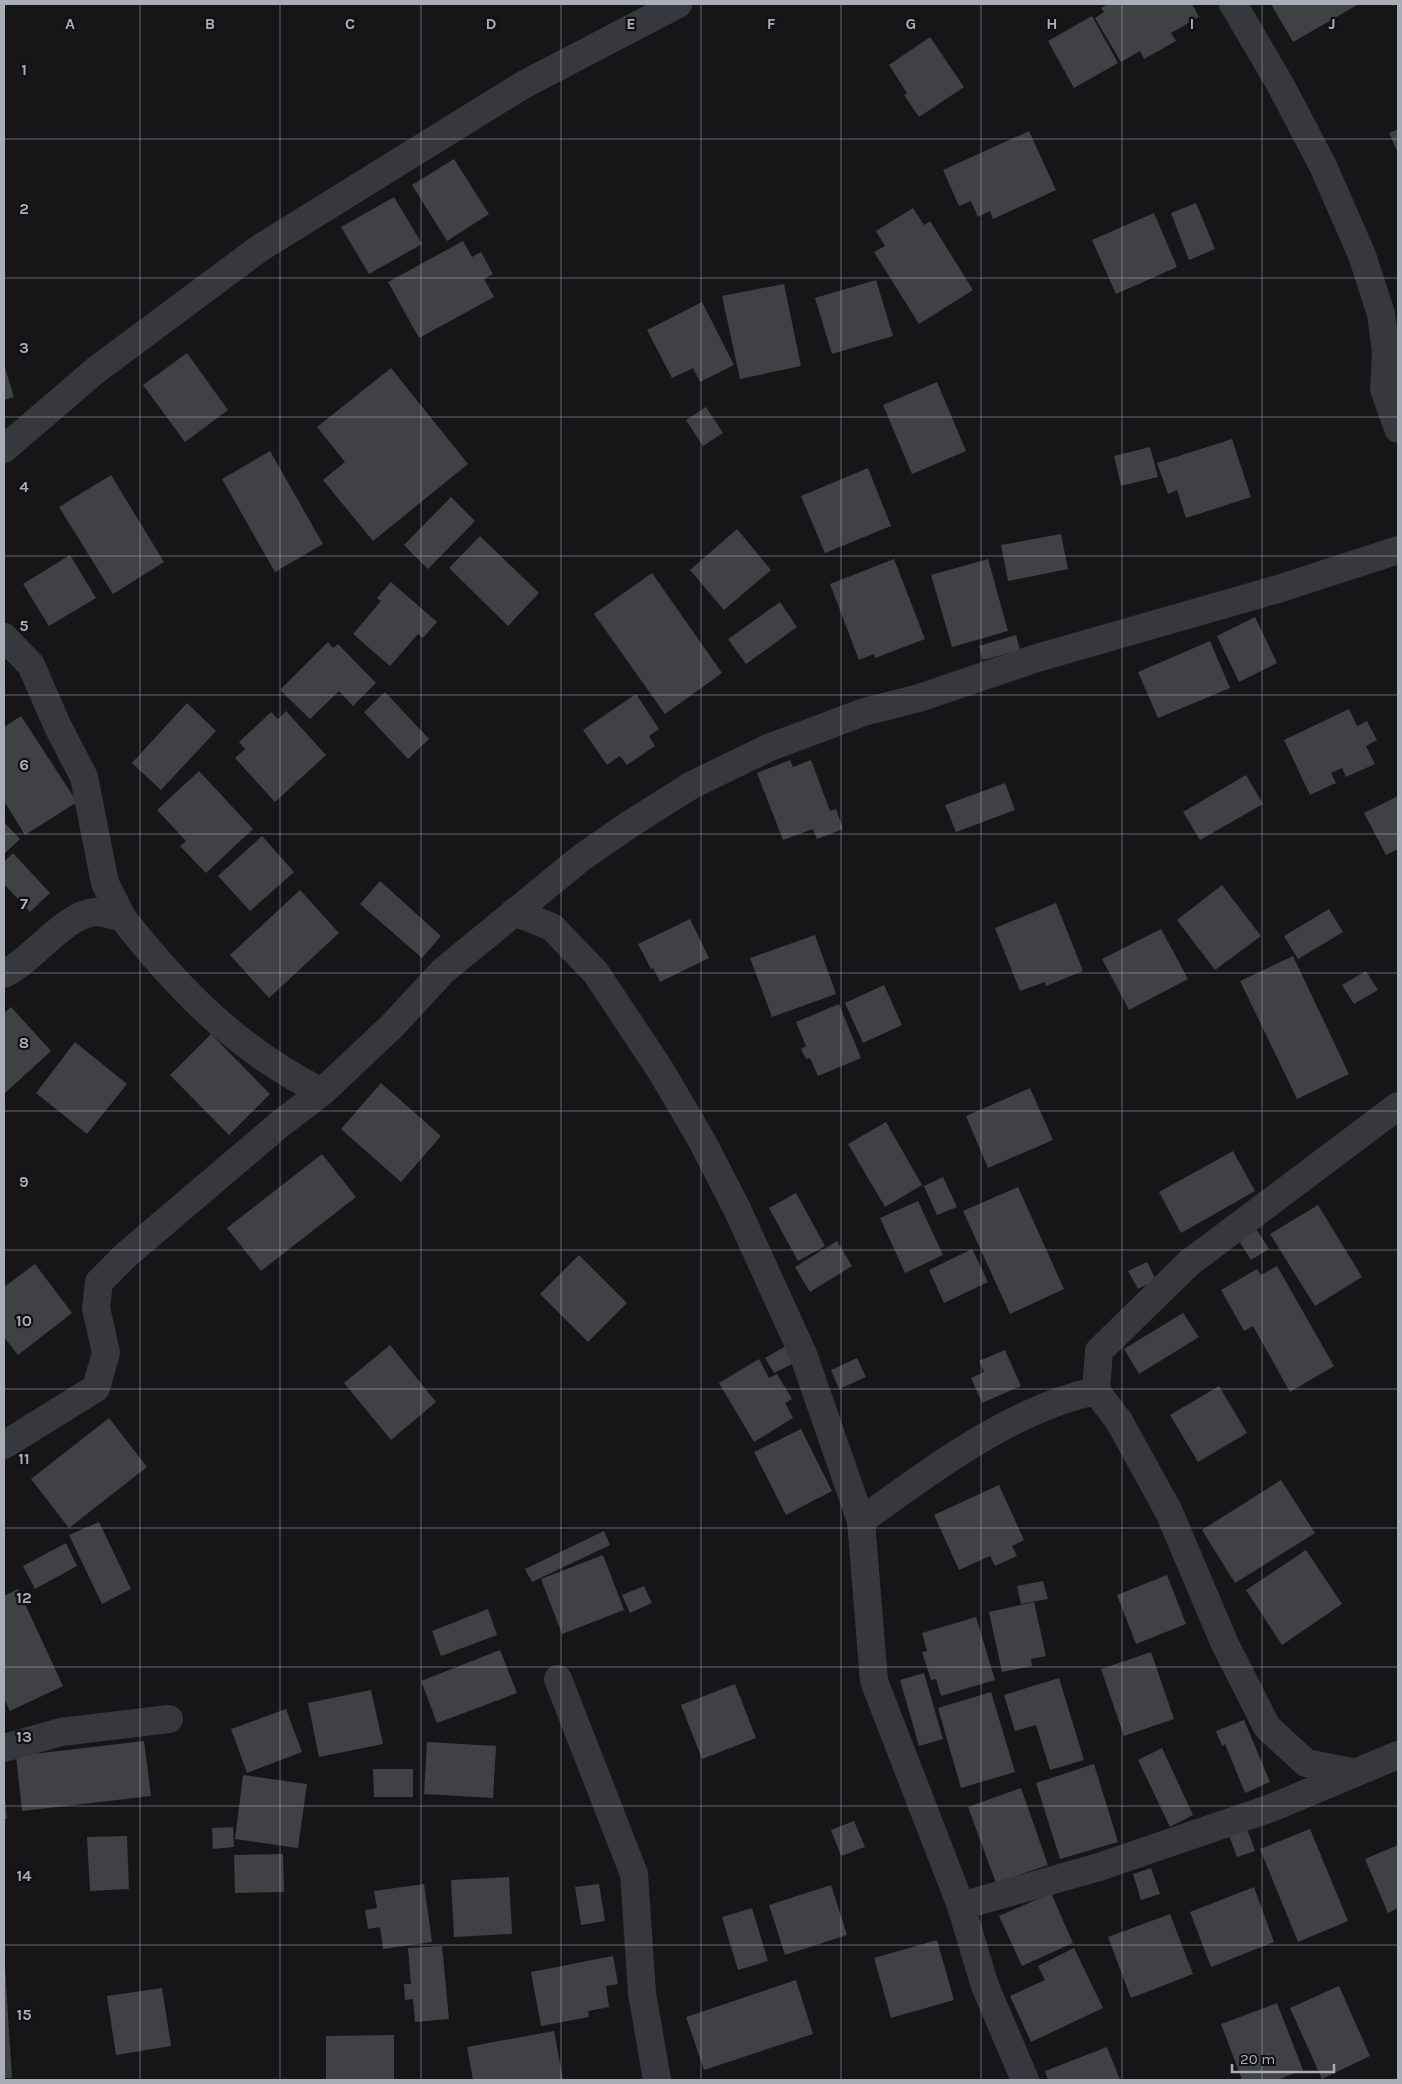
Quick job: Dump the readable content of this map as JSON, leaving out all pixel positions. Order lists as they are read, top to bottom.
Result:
{
  "scale_bar": "20 m",
  "grid": {
    "columns": [
      "A",
      "B",
      "C",
      "D",
      "E",
      "F",
      "G",
      "H",
      "I",
      "J"
    ],
    "rows": [
      "1",
      "2",
      "3",
      "4",
      "5",
      "6",
      "7",
      "8",
      "9",
      "10",
      "11",
      "12",
      "13",
      "14",
      "15"
    ]
  }
}
